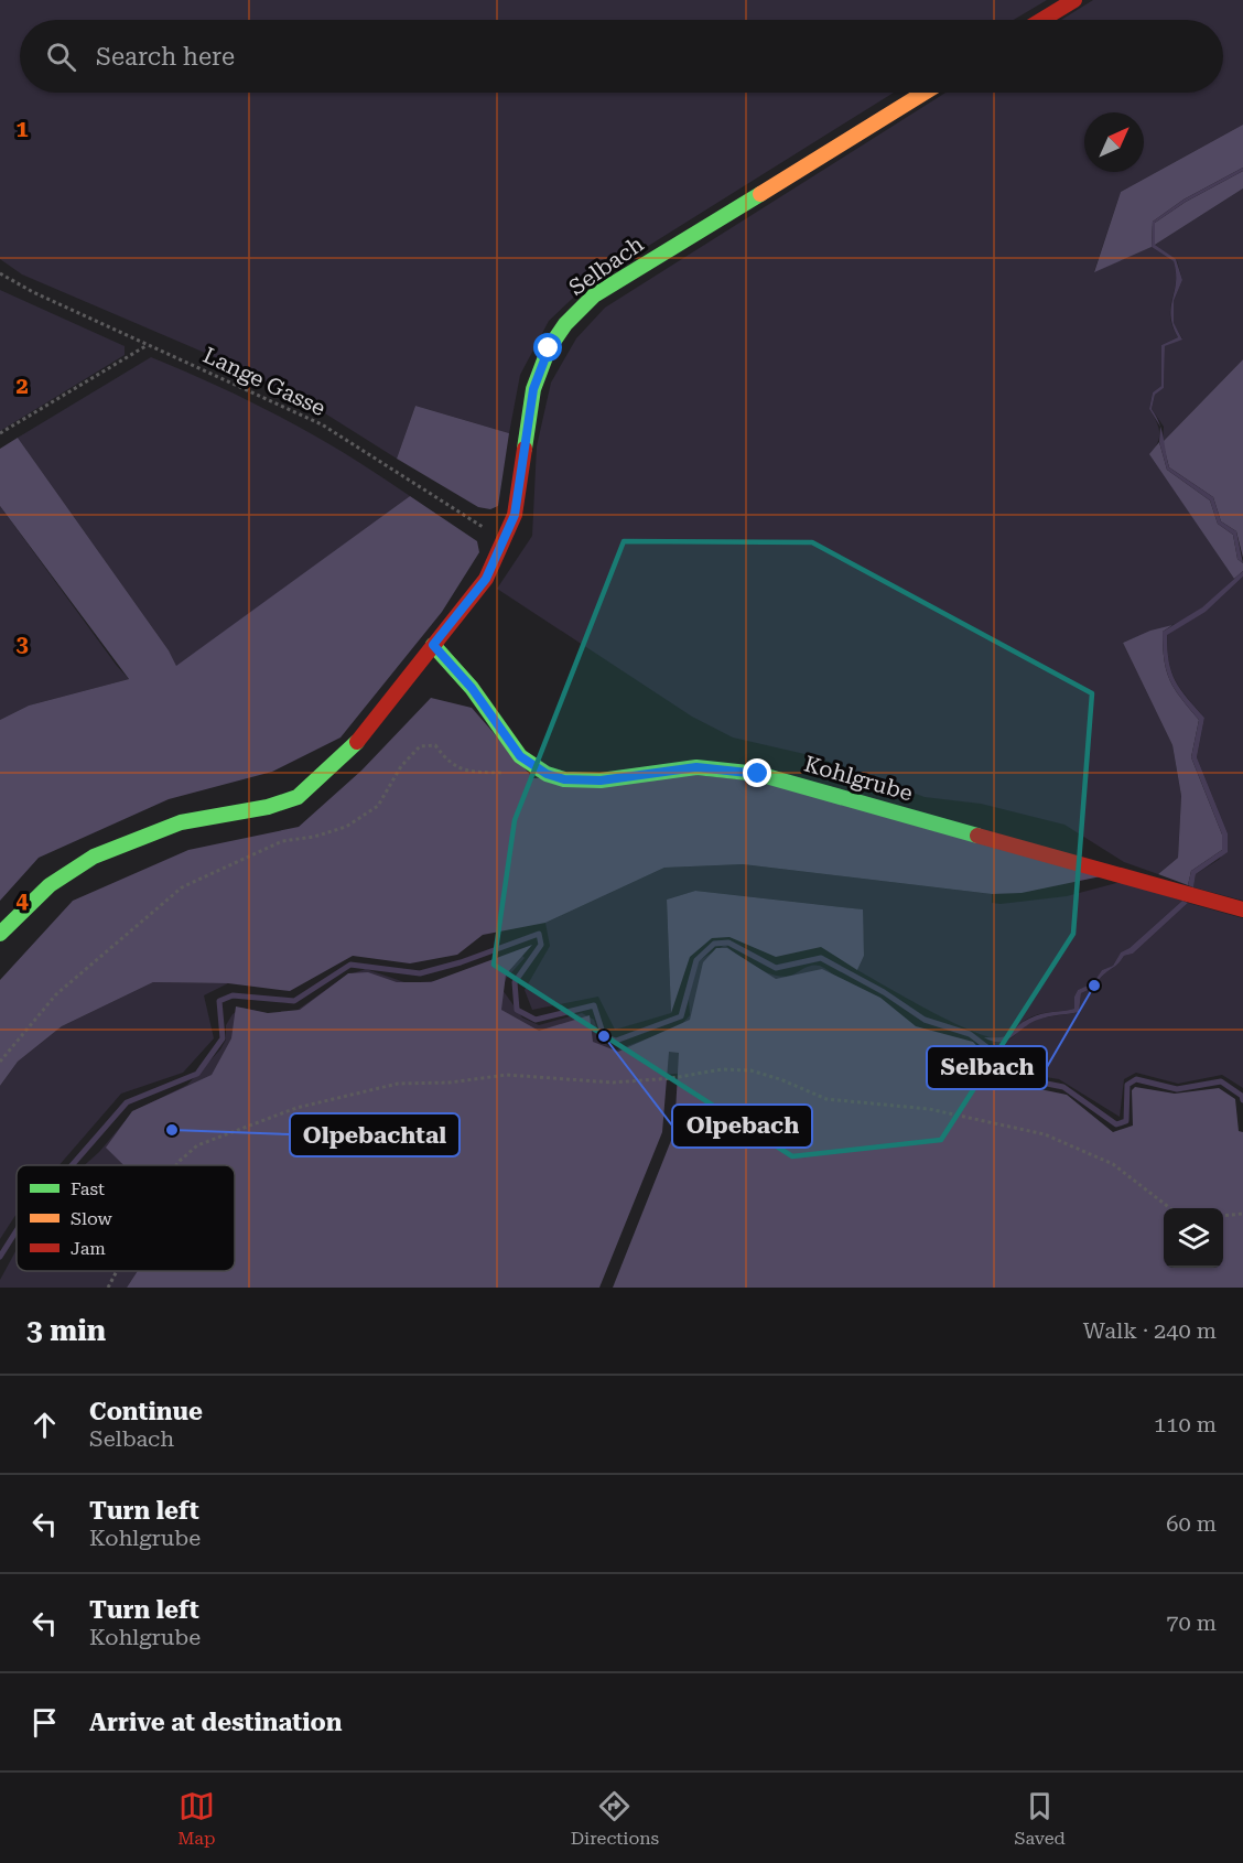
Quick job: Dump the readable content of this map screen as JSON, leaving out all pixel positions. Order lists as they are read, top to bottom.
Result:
{
  "streets": {
    "street": ["Selbach", "Kohlgrube"],
    "path": ["Lange Gasse"]
  },
  "crossings": [
    ["Selbach", "Lange Gasse"],
    ["Selbach", "Kohlgrube"]
  ],
  "places": ["Selbach", "Olpebach", "Olpebachtal"],
  "legend": ["Fast", "Slow", "Jam"],
  "north": "top right",
  "page": {
    "search": "Search here",
    "heading": ["3 min", "Walk · 240 m"],
    "list": [
      ["Continue", "Selbach", "110 m"],
      ["Turn left", "Kohlgrube", "60 m"],
      ["Turn left", "Kohlgrube", "70 m"],
      "Arrive at destination"
    ],
    "nav": ["Map", "Directions", "Saved"]
  },
  "grid": {
    "rows": [
      "1",
      "2",
      "3",
      "4"
    ]
  }
}
